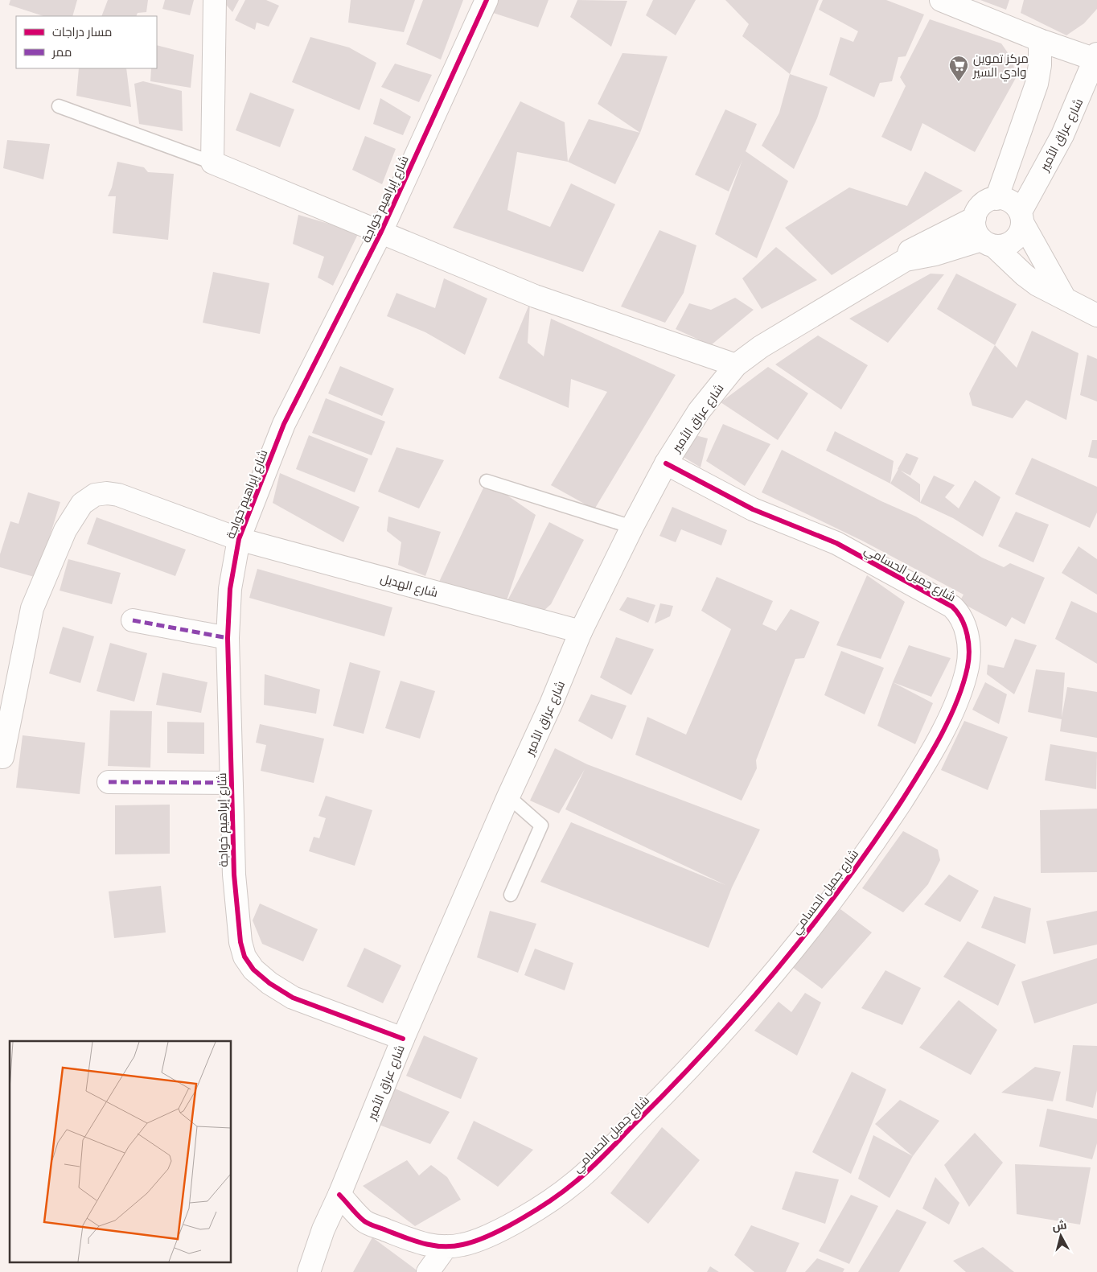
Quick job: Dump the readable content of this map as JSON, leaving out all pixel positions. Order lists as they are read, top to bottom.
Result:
{
  "streets": {
    "street": [
      "شارع عراق الأمير",
      "شارع إبراهيم خواجة",
      "شارع جميل الحسامي",
      "شارع الهديل"
    ]
  },
  "crossings": [
    ["شارع عراق الأمير", "شارع إبراهيم خواجة"],
    ["شارع عراق الأمير", "شارع جميل الحسامي"],
    ["شارع عراق الأمير", "شارع الهديل"],
    ["شارع إبراهيم خواجة", "شارع الهديل"]
  ],
  "places": {
    "supermarket": ["مركز تموين وادي السير"]
  },
  "legend": ["مسار دراجات", "ممر"],
  "north": "top"
}
